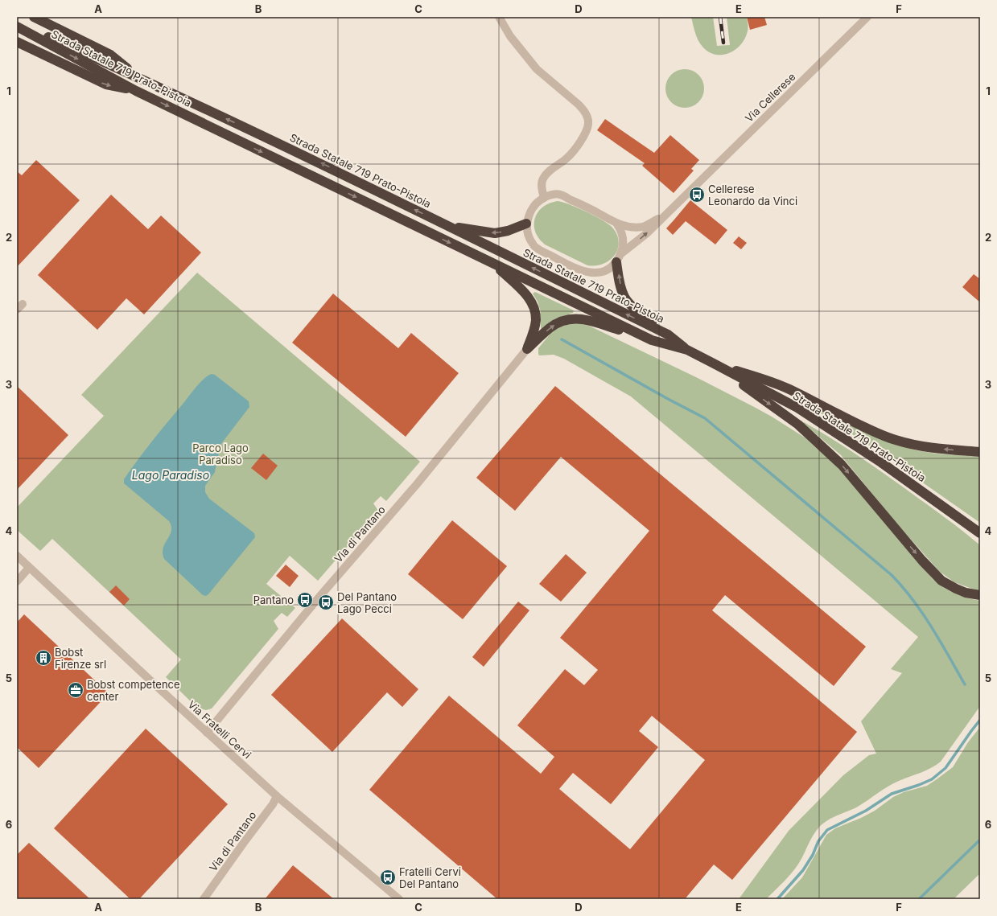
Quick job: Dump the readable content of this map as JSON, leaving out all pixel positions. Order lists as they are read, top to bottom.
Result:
{
  "streets": {
    "highway": ["Strada Statale 719 Prato-Pistoia"],
    "street": ["Via Cellerese", "Via di Pantano", "Via Fratelli Cervi"]
  },
  "crossings": [
    ["Via di Pantano", "Via Fratelli Cervi"]
  ],
  "water": ["Lago Paradiso"],
  "parks": ["Parco Lago Paradiso"],
  "places": {
    "bus stop": [
      "Cellerese Leonardo da Vinci",
      "Pantano",
      "Del Pantano Lago Pecci",
      "Fratelli Cervi Del Pantano"
    ],
    "building": ["Bobst Firenze srl"],
    "office": ["Bobst competence center"]
  },
  "grid": {
    "columns": [
      "A",
      "B",
      "C",
      "D",
      "E",
      "F"
    ],
    "rows": [
      "1",
      "2",
      "3",
      "4",
      "5",
      "6"
    ]
  }
}
